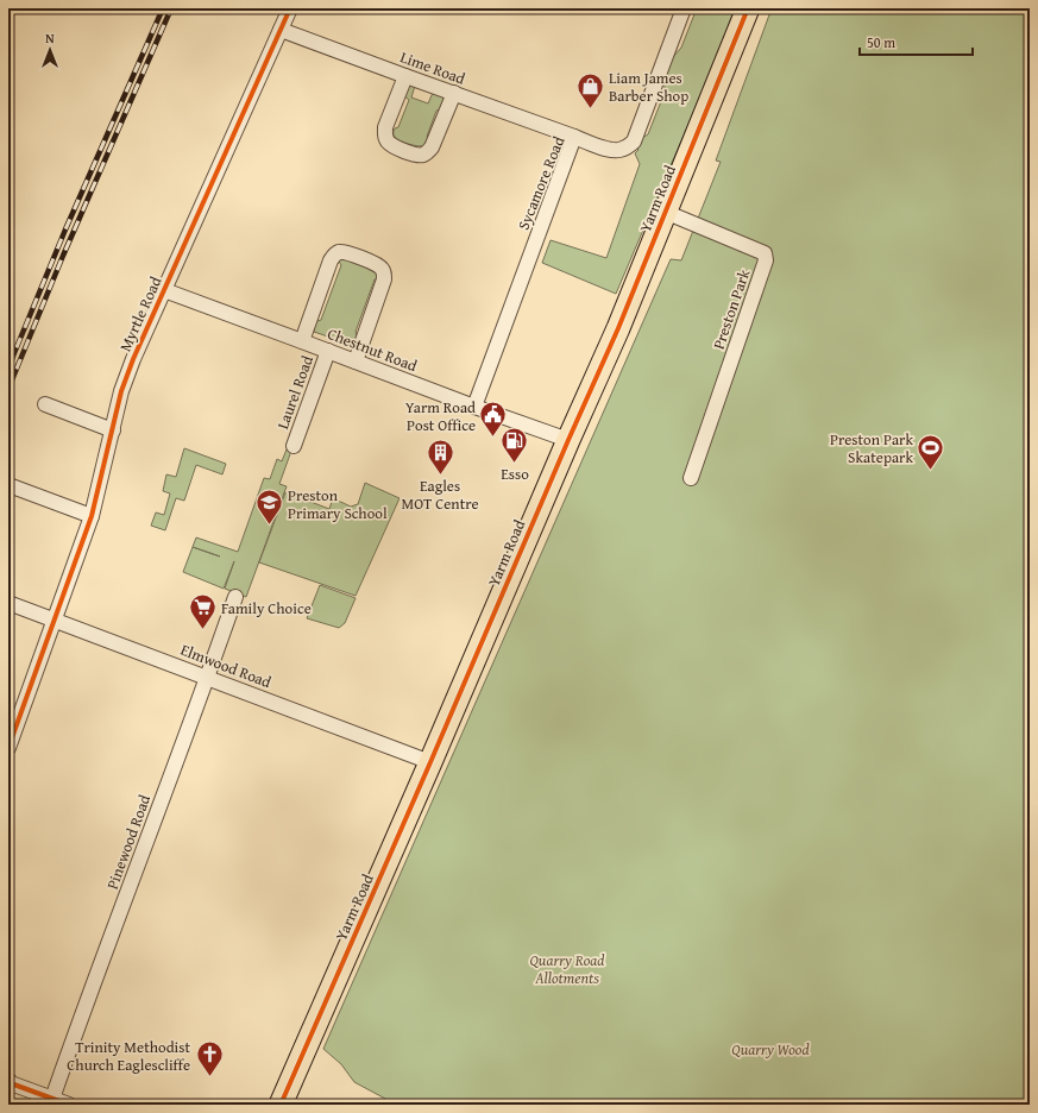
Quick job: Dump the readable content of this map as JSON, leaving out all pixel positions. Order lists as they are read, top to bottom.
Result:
{
  "streets": {
    "main road": ["Yarm Road"],
    "street": [
      "Lime Road",
      "Sycamore Road",
      "Preston Park",
      "Myrtle Road",
      "Chestnut Road",
      "Laurel Road",
      "Elmwood Road",
      "Pinewood Road"
    ]
  },
  "crossings": [
    ["Lime Road", "Sycamore Road"],
    ["Lime Road", "Myrtle Road"],
    ["Sycamore Road", "Chestnut Road"],
    ["Yarm Road", "Preston Park"],
    ["Yarm Road", "Chestnut Road"],
    ["Yarm Road", "Elmwood Road"],
    ["Myrtle Road", "Chestnut Road"],
    ["Myrtle Road", "Elmwood Road"],
    ["Chestnut Road", "Laurel Road"],
    ["Elmwood Road", "Pinewood Road"]
  ],
  "parks": ["Quarry Road Allotments", "Quarry Wood"],
  "places": {
    "shop": ["Liam James Barber Shop"],
    "public building": ["Yarm Road Post Office"],
    "fuel station": ["Esso"],
    "sports": ["Preston Park Skatepark"],
    "building": ["Eagles MOT Centre"],
    "school or university": ["Preston Primary School"],
    "supermarket": ["Family Choice"],
    "church": ["Trinity Methodist Church Eaglescliffe"]
  },
  "scale_bar": "50 m",
  "north": "top"
}
